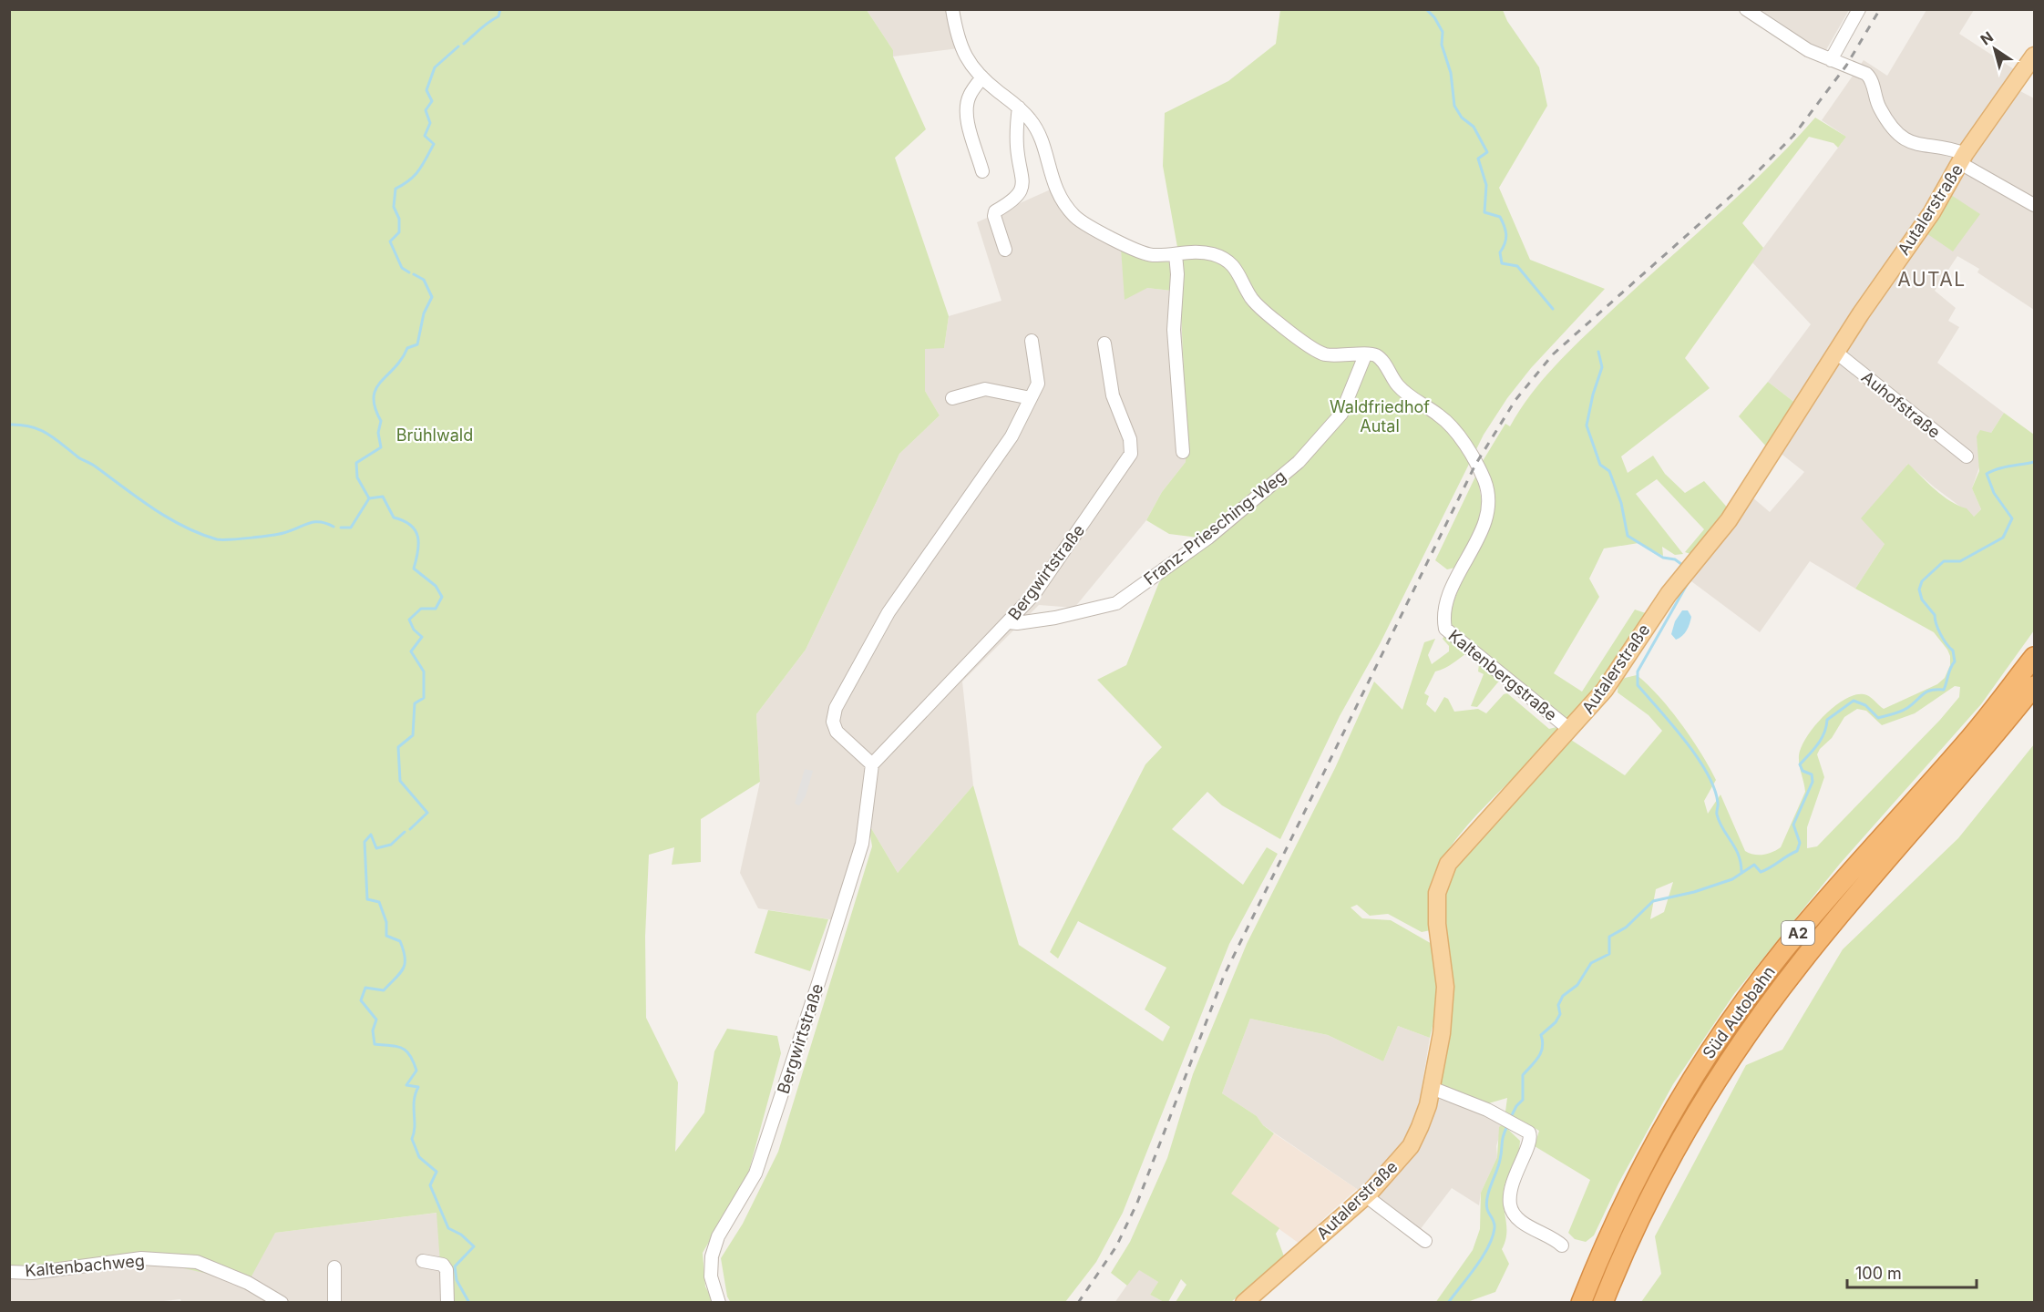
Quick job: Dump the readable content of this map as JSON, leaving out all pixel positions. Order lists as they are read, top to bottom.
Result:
{
  "streets": {
    "highway": ["A2", "Süd Autobahn"],
    "main road": ["Autalerstraße"],
    "street": [
      "Auhofstraße",
      "Franz-Priesching-Weg",
      "Bergwirtstraße",
      "Kaltenbergstraße",
      "Kaltenbachweg"
    ]
  },
  "crossings": [
    ["Autalerstraße", "Auhofstraße"],
    ["Autalerstraße", "Kaltenbergstraße"],
    ["Franz-Priesching-Weg", "Bergwirtstraße"],
    ["Franz-Priesching-Weg", "Kaltenbergstraße"]
  ],
  "districts": ["AUTAL"],
  "parks": ["Waldfriedhof Autal", "Brühlwald"],
  "scale_bar": "100 m",
  "north": "top left"
}
